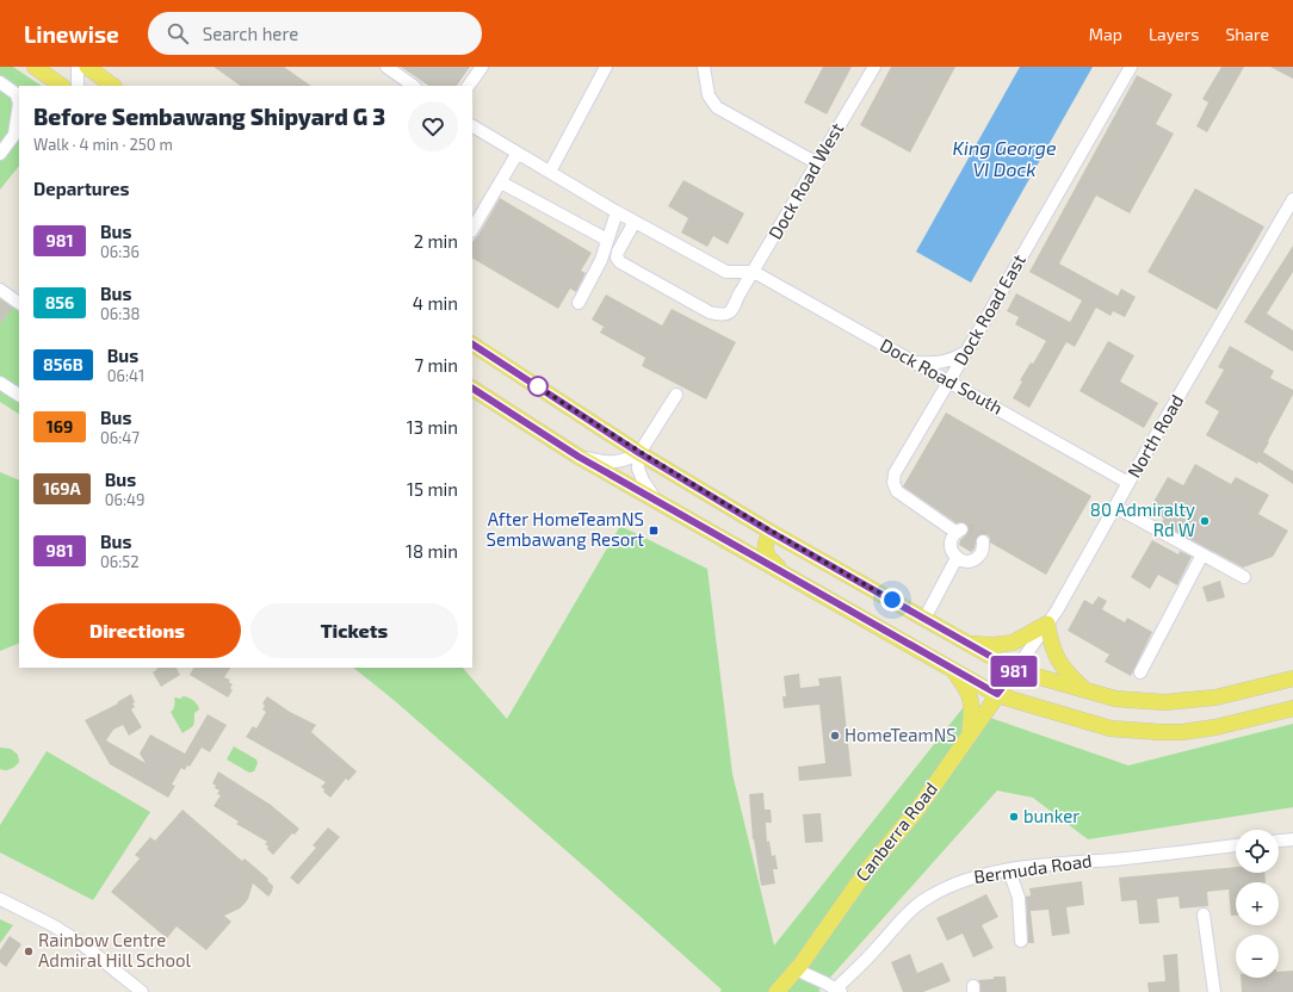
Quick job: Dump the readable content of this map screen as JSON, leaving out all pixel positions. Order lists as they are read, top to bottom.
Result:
{
  "streets": {
    "main road": ["Canberra Road"],
    "street": [
      "Dock Road West",
      "Dock Road East",
      "Dock Road South",
      "North Road",
      "Bermuda Road"
    ]
  },
  "crossings": [
    ["Dock Road West", "Dock Road South"],
    ["Dock Road East", "Dock Road South"],
    ["Dock Road South", "North Road"],
    ["North Road", "Canberra Road"]
  ],
  "water": ["King George VI Dock"],
  "places": {
    "other": [
      "80 Admiralty Rd W",
      "HomeTeamNS",
      "bunker",
      "Rainbow Centre Admiral Hill School"
    ],
    "transit": ["After HomeTeamNS Sembawang Resort"]
  },
  "lines": ["bus line 981"],
  "page": {
    "header": "Linewise",
    "search": "Search here",
    "nav": ["Map", "Layers", "Share"],
    "on_map": "981",
    "heading": [
      ["Before Sembawang Shipyard G 3", "Walk · 4 min · 250 m"],
      "Departures"
    ],
    "list": [
      {
        "mark": "981",
        "name": "Bus",
        "note": "06:36",
        "value": "2 min"
      },
      {
        "mark": "856",
        "name": "Bus",
        "note": "06:38",
        "value": "4 min"
      },
      {
        "mark": "856B",
        "name": "Bus",
        "note": "06:41",
        "value": "7 min"
      },
      {
        "mark": "169",
        "name": "Bus",
        "note": "06:47",
        "value": "13 min"
      },
      {
        "mark": "169A",
        "name": "Bus",
        "note": "06:49",
        "value": "15 min"
      },
      {
        "mark": "981",
        "name": "Bus",
        "note": "06:52",
        "value": "18 min"
      }
    ],
    "buttons": ["Directions", "Tickets"],
    "map_buttons": ["+", "−"]
  }
}
